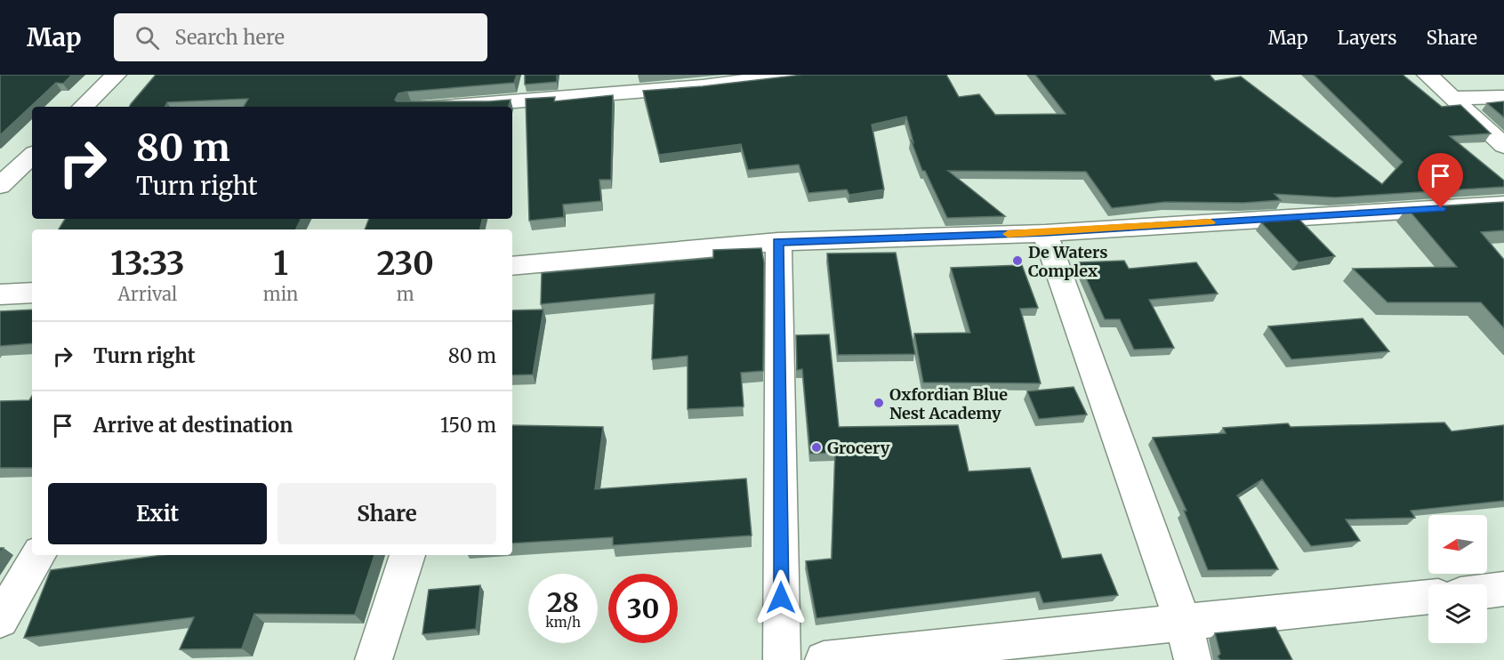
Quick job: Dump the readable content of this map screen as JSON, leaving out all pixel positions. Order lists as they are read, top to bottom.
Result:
{
  "places": ["De Waters Complex", "Oxfordian Blue Nest Academy", "Grocery"],
  "north": "left",
  "page": {
    "header": "Map",
    "search": "Search here",
    "nav": ["Map", "Layers", "Share"],
    "turn": ["80 m", "Turn right"],
    "eta": [
      "13:33",
      "Arrival",
      "1",
      "min",
      "230",
      "m"
    ],
    "list": [
      {
        "name": "Turn right",
        "value": "80 m"
      },
      {
        "name": "Arrive at destination",
        "value": "150 m"
      }
    ],
    "buttons": ["Exit", "Share"],
    "speed": "28 km/h",
    "limit": "30"
  }
}
